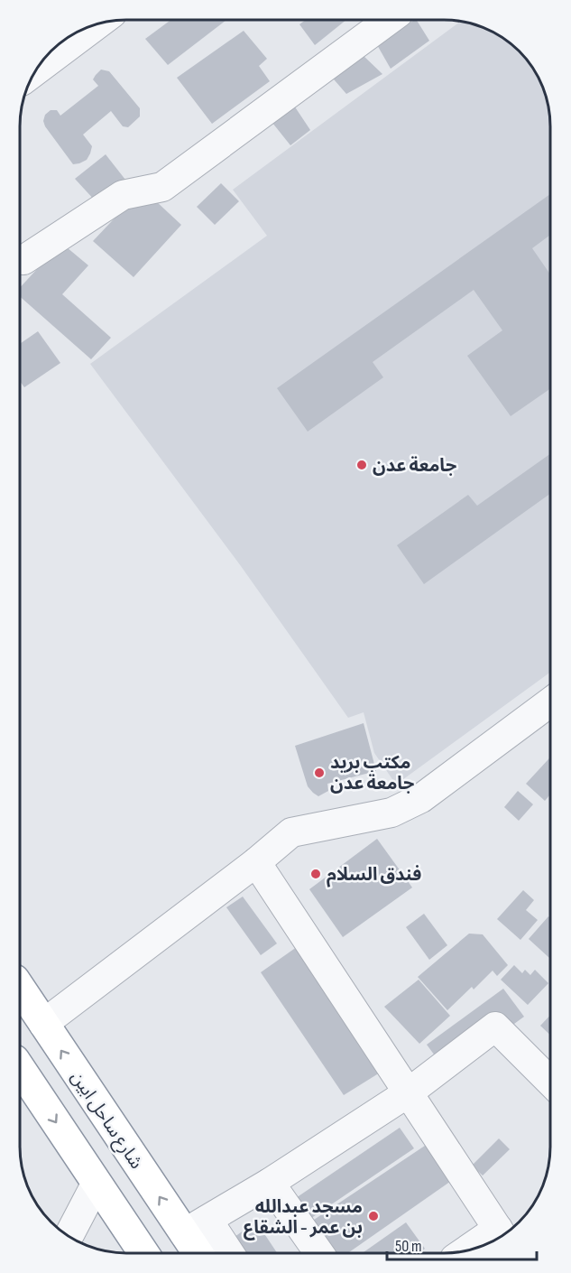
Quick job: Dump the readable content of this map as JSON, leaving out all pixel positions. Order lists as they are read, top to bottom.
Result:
{
  "streets": {
    "highway": ["شارع ساحل ابين"]
  },
  "places": [
    "جامعة عدن",
    "مكتب بريد جامعة عدن",
    "فندق السلام",
    "مسجد عبدالله بن عمر - الشقاع"
  ],
  "scale_bar": "50 m"
}
